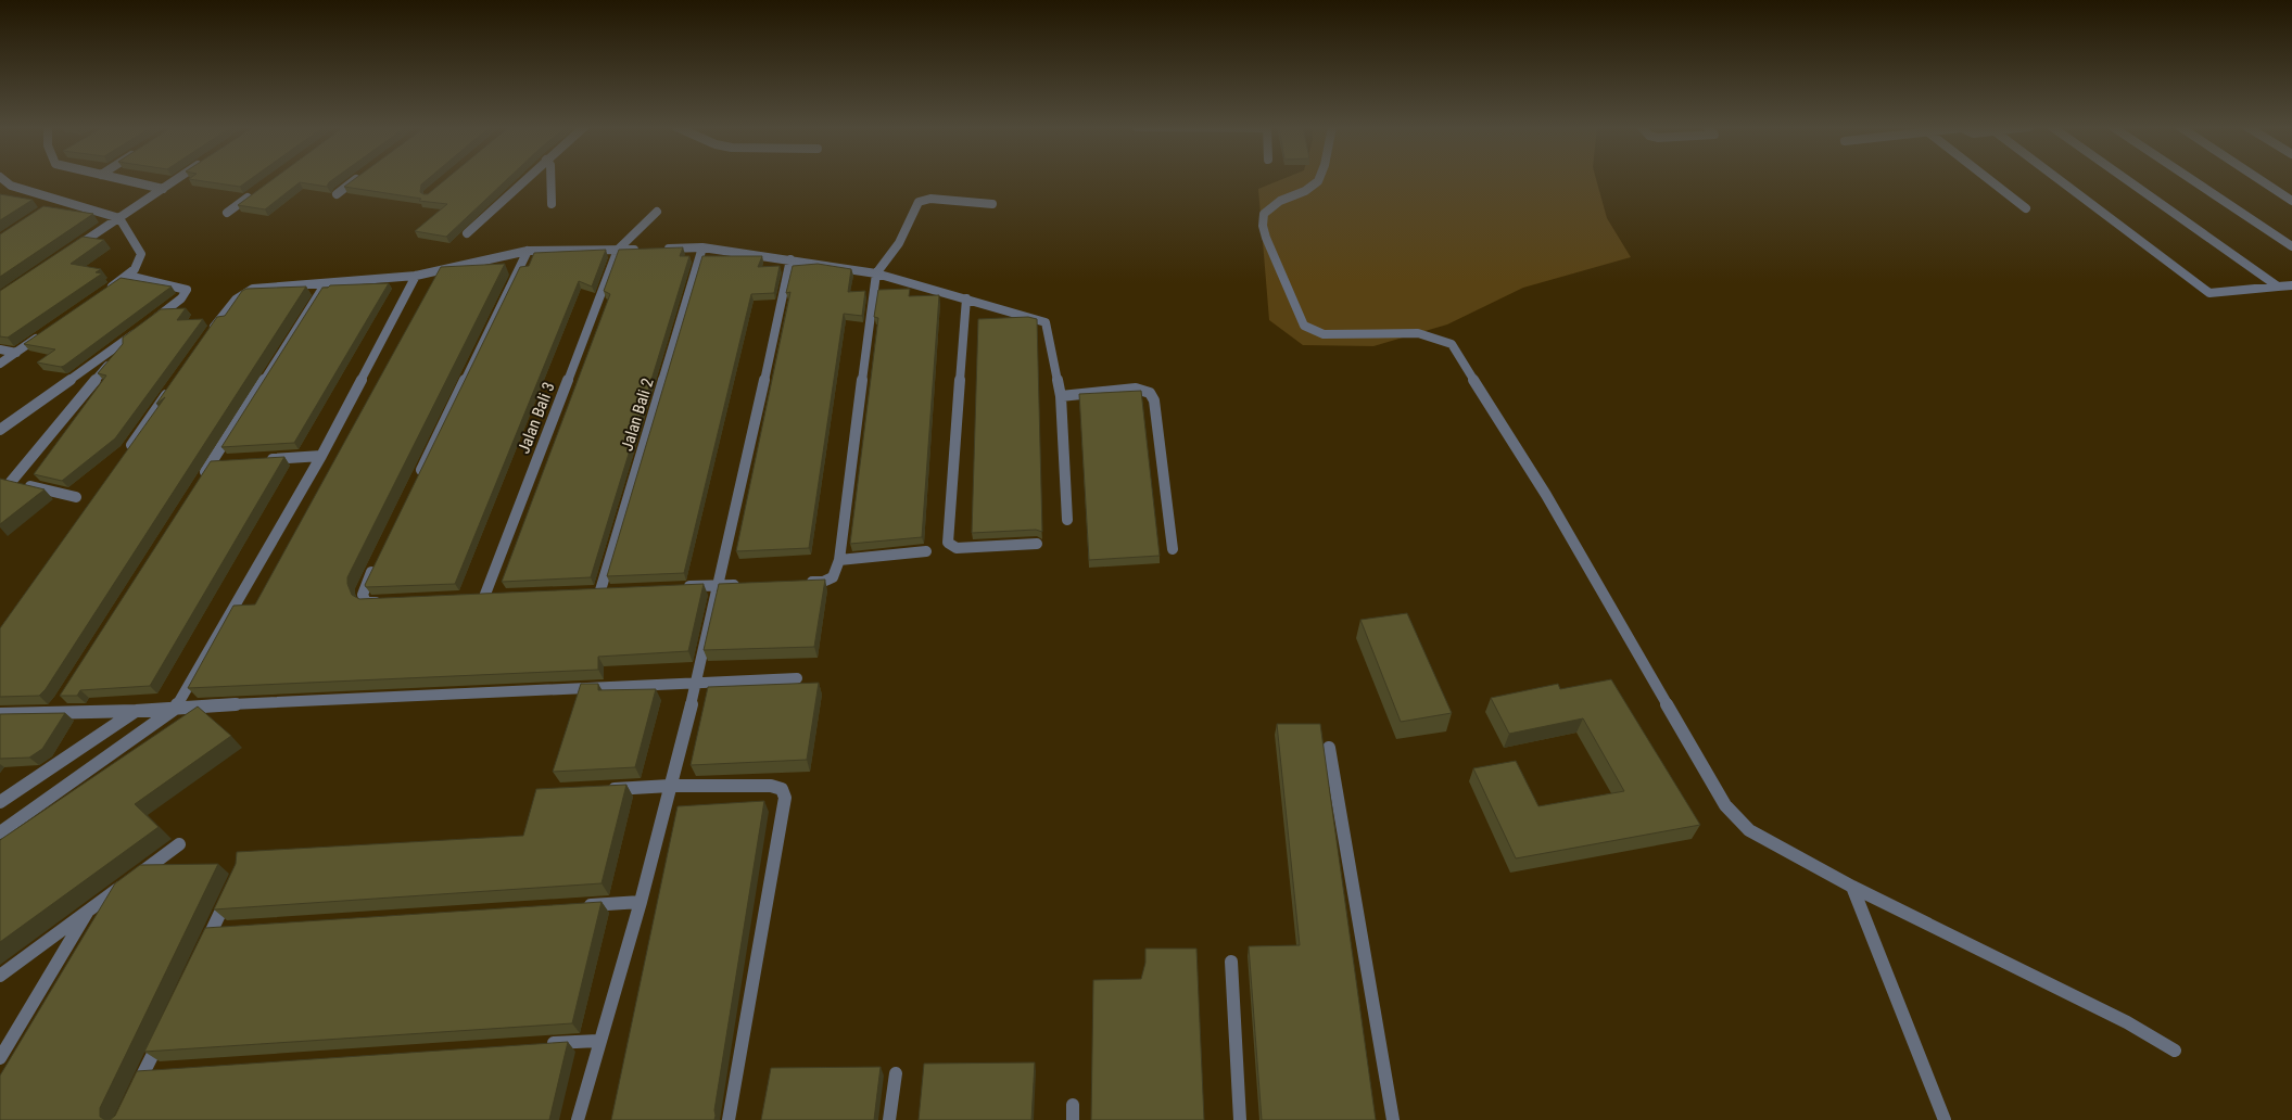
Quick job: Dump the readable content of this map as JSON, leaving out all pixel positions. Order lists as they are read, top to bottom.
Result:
{
  "streets": {
    "street": ["Jalan Bali 2", "Jalan Bali 3"]
  }
}
